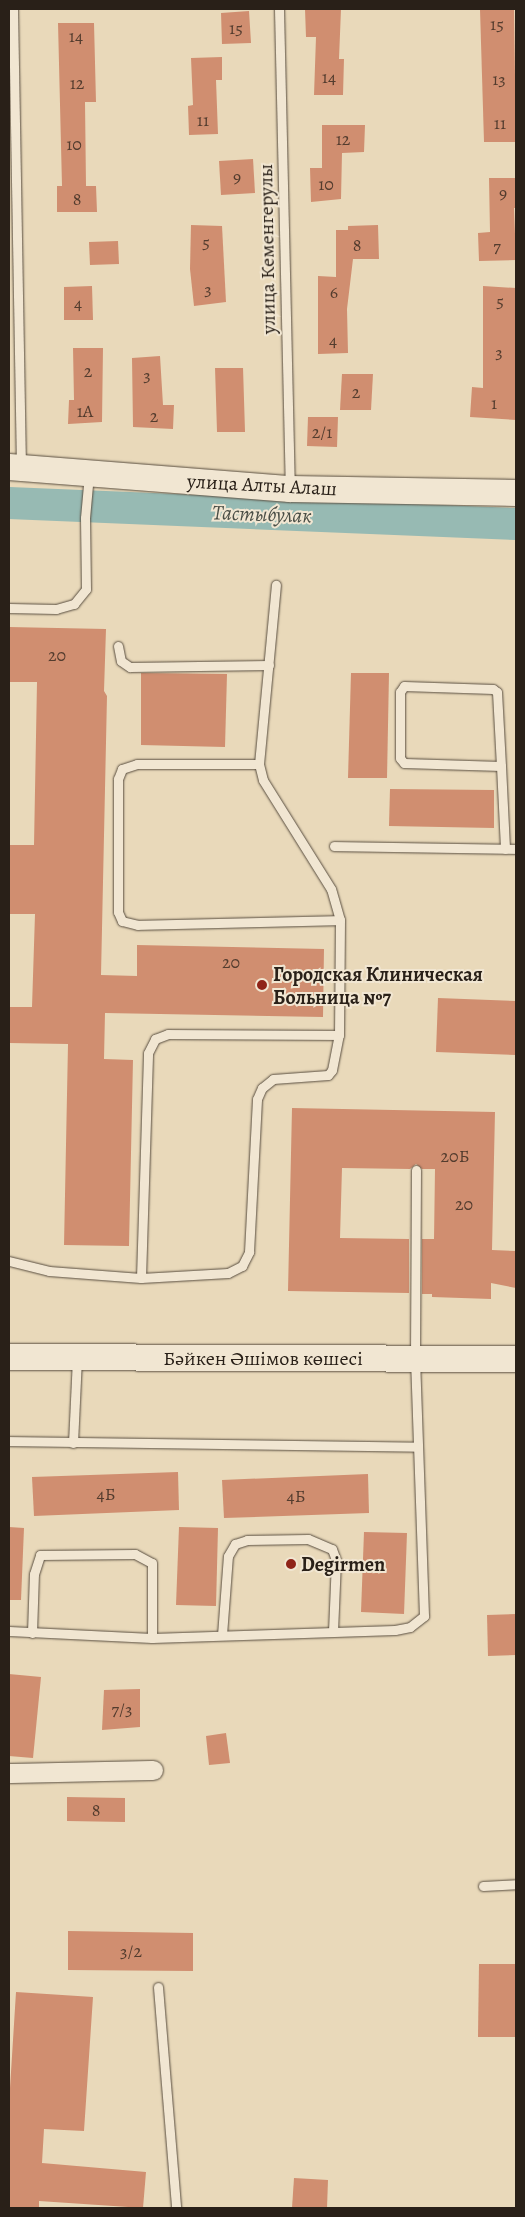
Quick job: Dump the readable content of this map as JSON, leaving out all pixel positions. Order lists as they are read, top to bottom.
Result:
{
  "streets": {
    "main road": ["улица Алты Алаш", "Бәйкен Әшімов көшесі"],
    "lane": ["улица Кеменгерулы"]
  },
  "crossings": [
    ["улица Кеменгерулы", "улица Алты Алаш"]
  ],
  "water": ["Тастыбулак"],
  "places": ["Городская Клиническая Больница №7", "Degirmen"],
  "house_numbers": [
    "15",
    "15",
    "14",
    "14",
    "13",
    "12",
    "11",
    "11",
    "12",
    "10",
    "9",
    "10",
    "9",
    "8",
    "5",
    "8",
    "7",
    "3",
    "6",
    "5",
    "4",
    "4",
    "3",
    "2",
    "3",
    "2",
    "1",
    "1А",
    "2",
    "2/1",
    "20",
    "20",
    "20Б",
    "20",
    "4Б",
    "4Б",
    "7/3",
    "8",
    "3/2"
  ]
}
